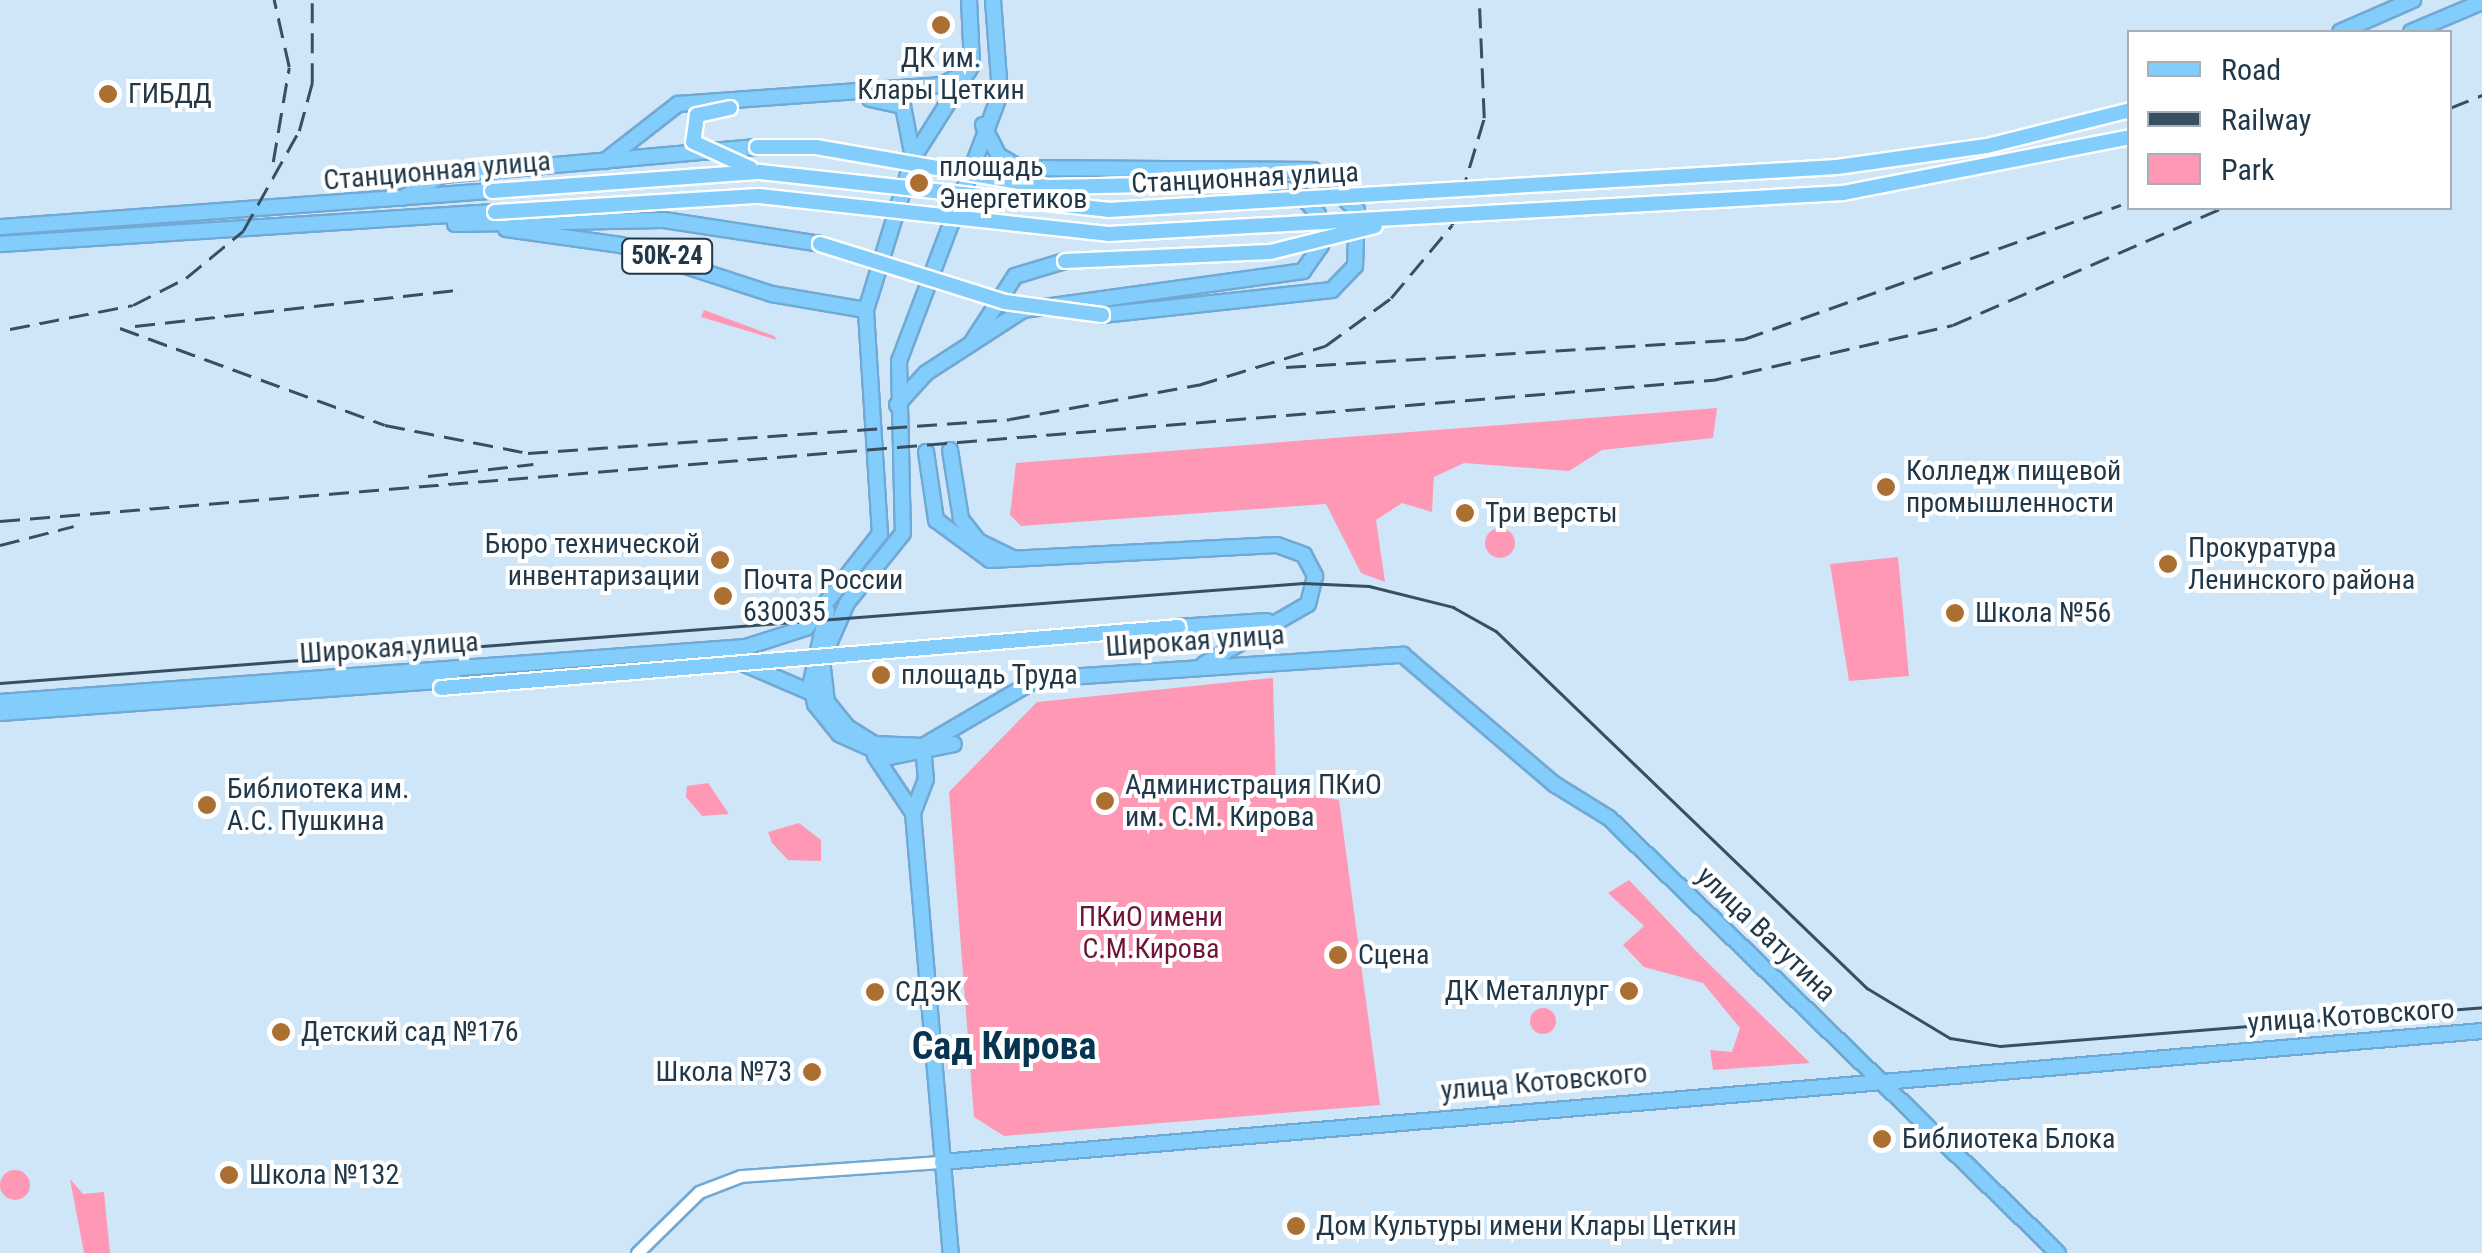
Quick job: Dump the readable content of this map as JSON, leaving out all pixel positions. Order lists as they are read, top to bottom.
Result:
{
  "streets": {
    "main road": [
      "Станционная улица",
      "50К-24",
      "Широкая улица",
      "улица Ватутина",
      "улица Котовского"
    ]
  },
  "crossings": [
    ["Станционная улица", "50К-24"],
    ["Широкая улица", "улица Ватутина"],
    ["улица Ватутина", "улица Котовского"]
  ],
  "districts": ["Сад Кирова"],
  "parks": ["ПКиО имени С.М.Кирова"],
  "places": [
    "ДК им. Клары Цеткин",
    "ГИБДД",
    "площадь Энергетиков",
    "Колледж пищевой промышленности",
    "Три версты",
    "Бюро технической инвентаризации",
    "Прокуратура Ленинского района",
    "Почта России 630035",
    "Школа №56",
    "площадь Труда",
    "Администрация ПКиО им. С.М. Кирова",
    "Библиотека им. А.С. Пушкина",
    "Сцена",
    "ДК Металлург",
    "СДЭК",
    "Детский сад №176",
    "Школа №73",
    "Библиотека Блока",
    "Школа №132",
    "Дом Культуры имени Клары Цеткин"
  ],
  "legend": ["Road", "Railway", "Park"]
}
